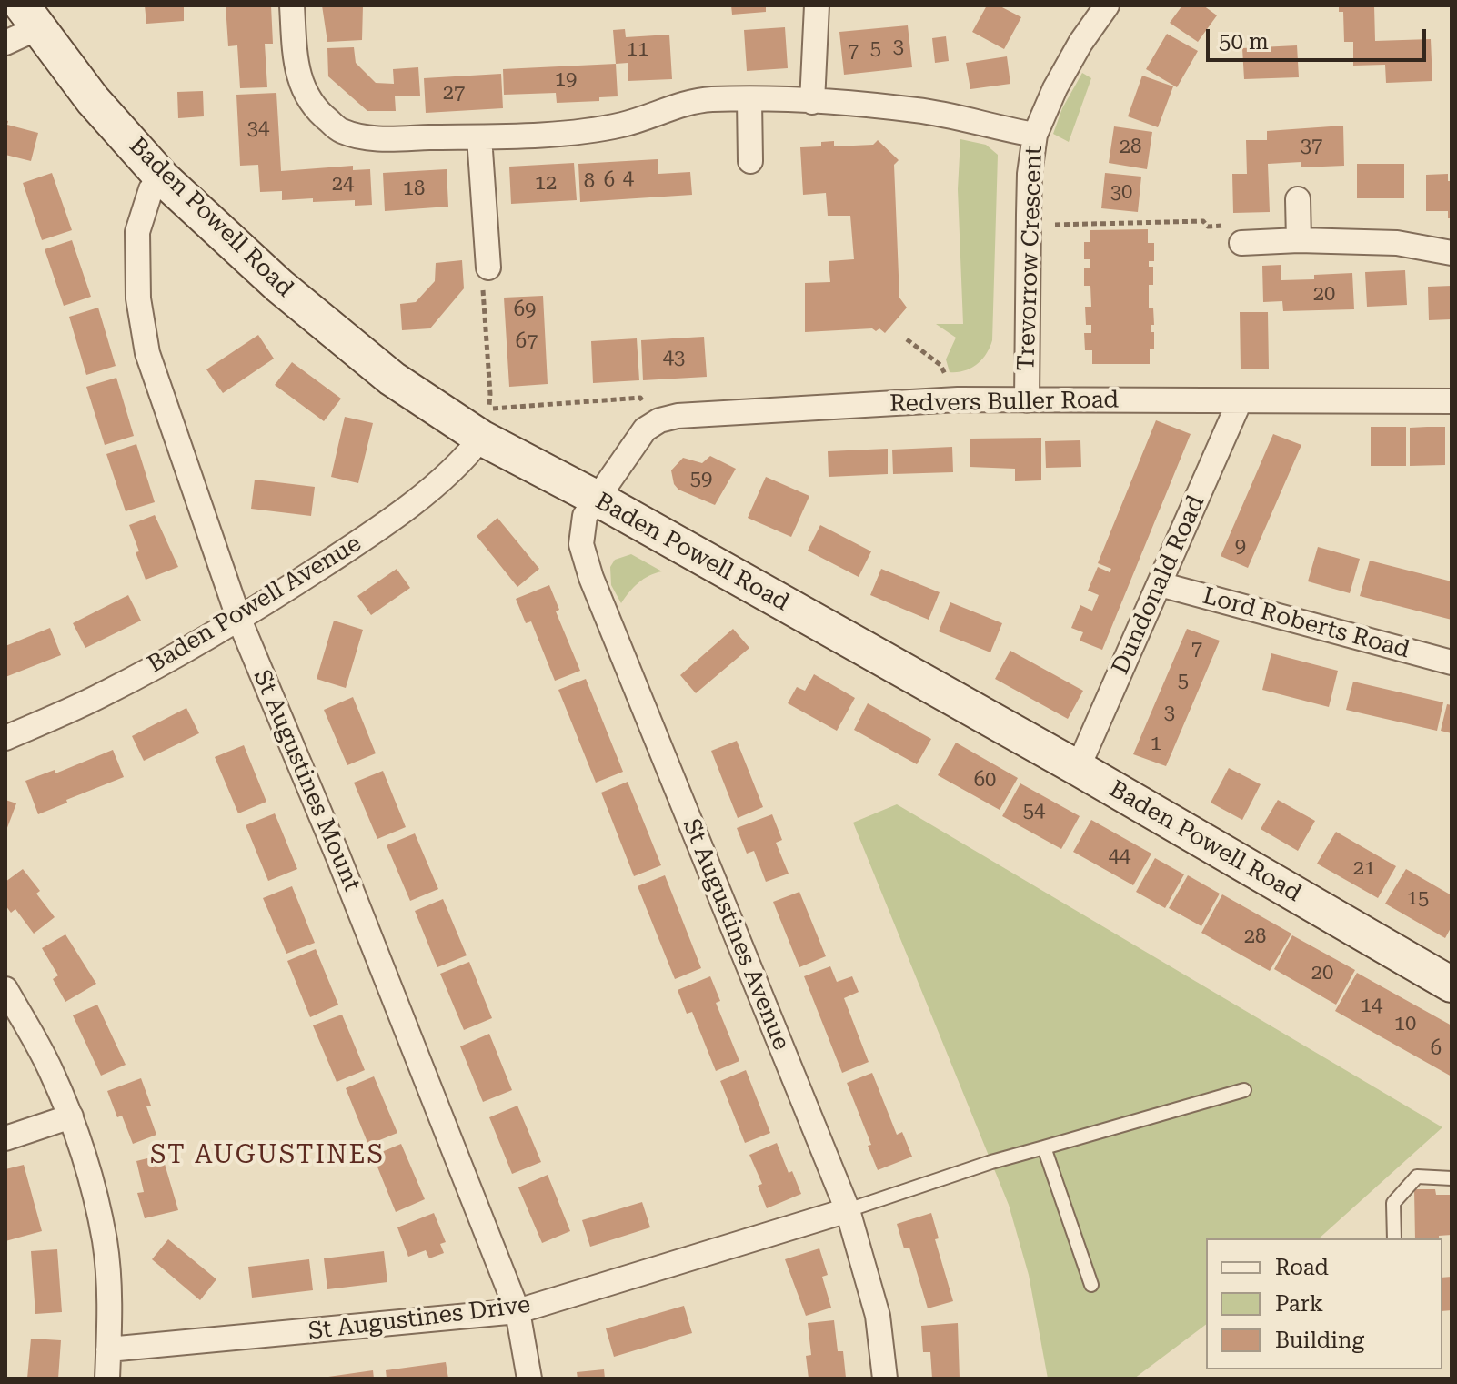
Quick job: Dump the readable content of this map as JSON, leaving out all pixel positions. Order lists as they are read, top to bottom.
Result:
{
  "streets": {
    "street": [
      "Baden Powell Road",
      "Trevorrow Crescent",
      "Redvers Buller Road",
      "Dundonald Road",
      "Baden Powell Avenue",
      "Lord Roberts Road",
      "St Augustines Mount",
      "St Augustines Avenue",
      "St Augustines Drive"
    ]
  },
  "crossings": [
    ["Baden Powell Road", "Dundonald Road"],
    ["Baden Powell Road", "Baden Powell Avenue"],
    ["Baden Powell Road", "St Augustines Mount"],
    ["Baden Powell Road", "St Augustines Avenue"],
    ["Trevorrow Crescent", "Redvers Buller Road"],
    ["Redvers Buller Road", "Dundonald Road"],
    ["Dundonald Road", "Lord Roberts Road"],
    ["Baden Powell Avenue", "St Augustines Mount"],
    ["St Augustines Mount", "St Augustines Drive"],
    ["St Augustines Avenue", "St Augustines Drive"]
  ],
  "districts": ["ST AUGUSTINES"],
  "house_numbers": [
    "3",
    "5",
    "11",
    "7",
    "19",
    "27",
    "34",
    "37",
    "28",
    "4",
    "6",
    "8",
    "12",
    "24",
    "18",
    "30",
    "20",
    "69",
    "67",
    "43",
    "59",
    "9",
    "7",
    "5",
    "3",
    "1",
    "60",
    "54",
    "44",
    "21",
    "15",
    "28",
    "20",
    "14",
    "10",
    "6"
  ],
  "legend": ["Road", "Park", "Building"],
  "scale_bar": "50 m"
}
